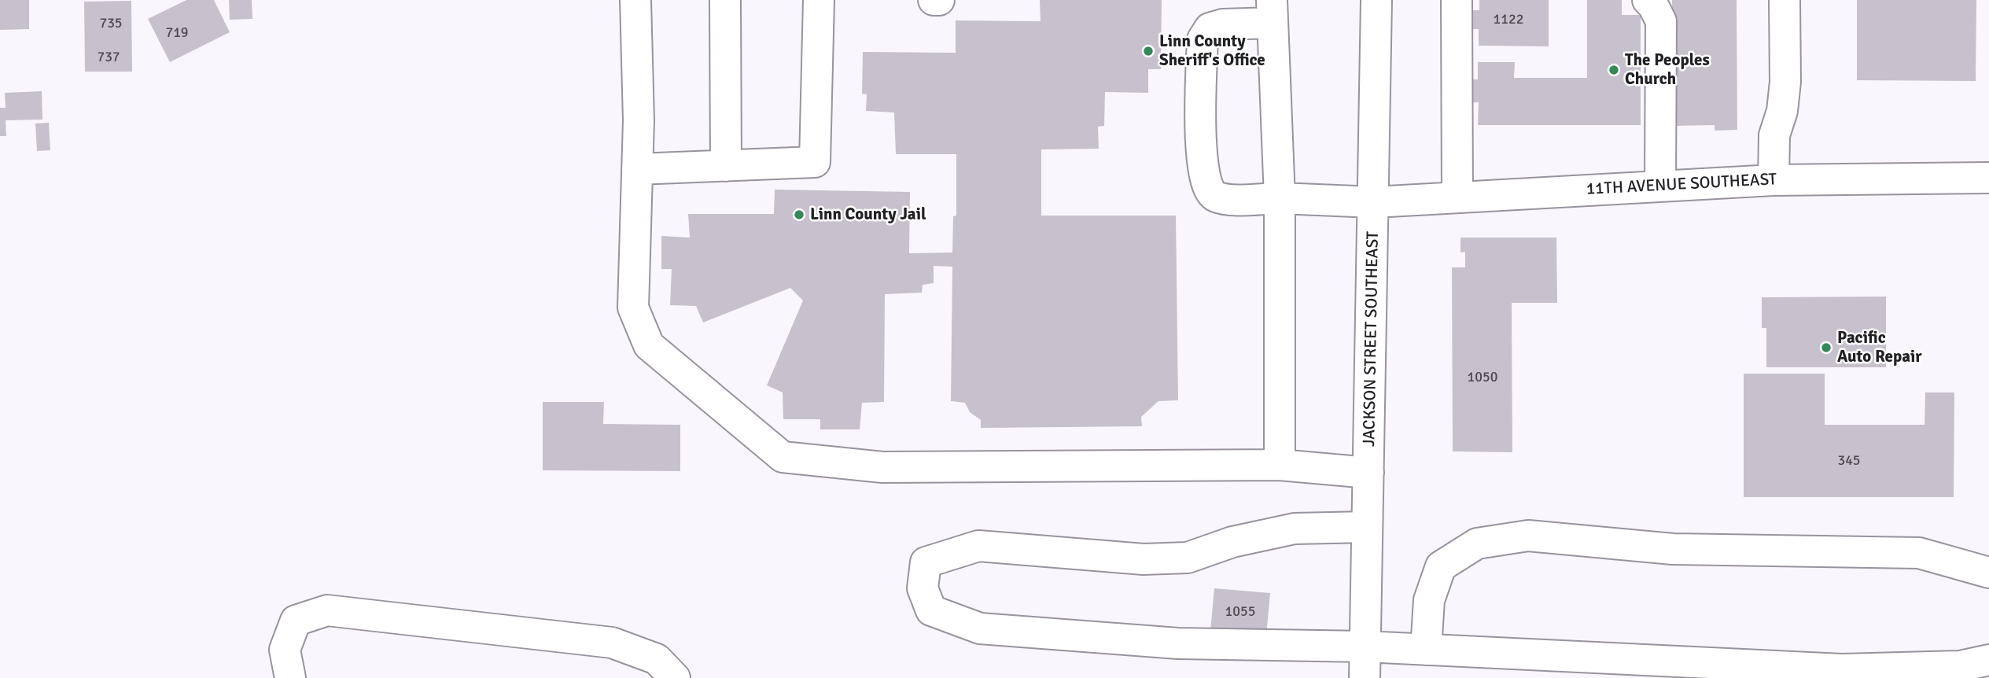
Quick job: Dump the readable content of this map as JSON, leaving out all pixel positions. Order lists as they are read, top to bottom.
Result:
{
  "streets": {
    "street": ["11TH AVENUE SOUTHEAST", "JACKSON STREET SOUTHEAST"]
  },
  "crossings": [
    ["11TH AVENUE SOUTHEAST", "JACKSON STREET SOUTHEAST"]
  ],
  "places": [
    "Linn County Sheriff's Office",
    "The Peoples Church",
    "Linn County Jail",
    "Pacific Auto Repair"
  ],
  "house_numbers": [
    "1122",
    "735",
    "719",
    "737",
    "1050",
    "345",
    "1055"
  ]
}
